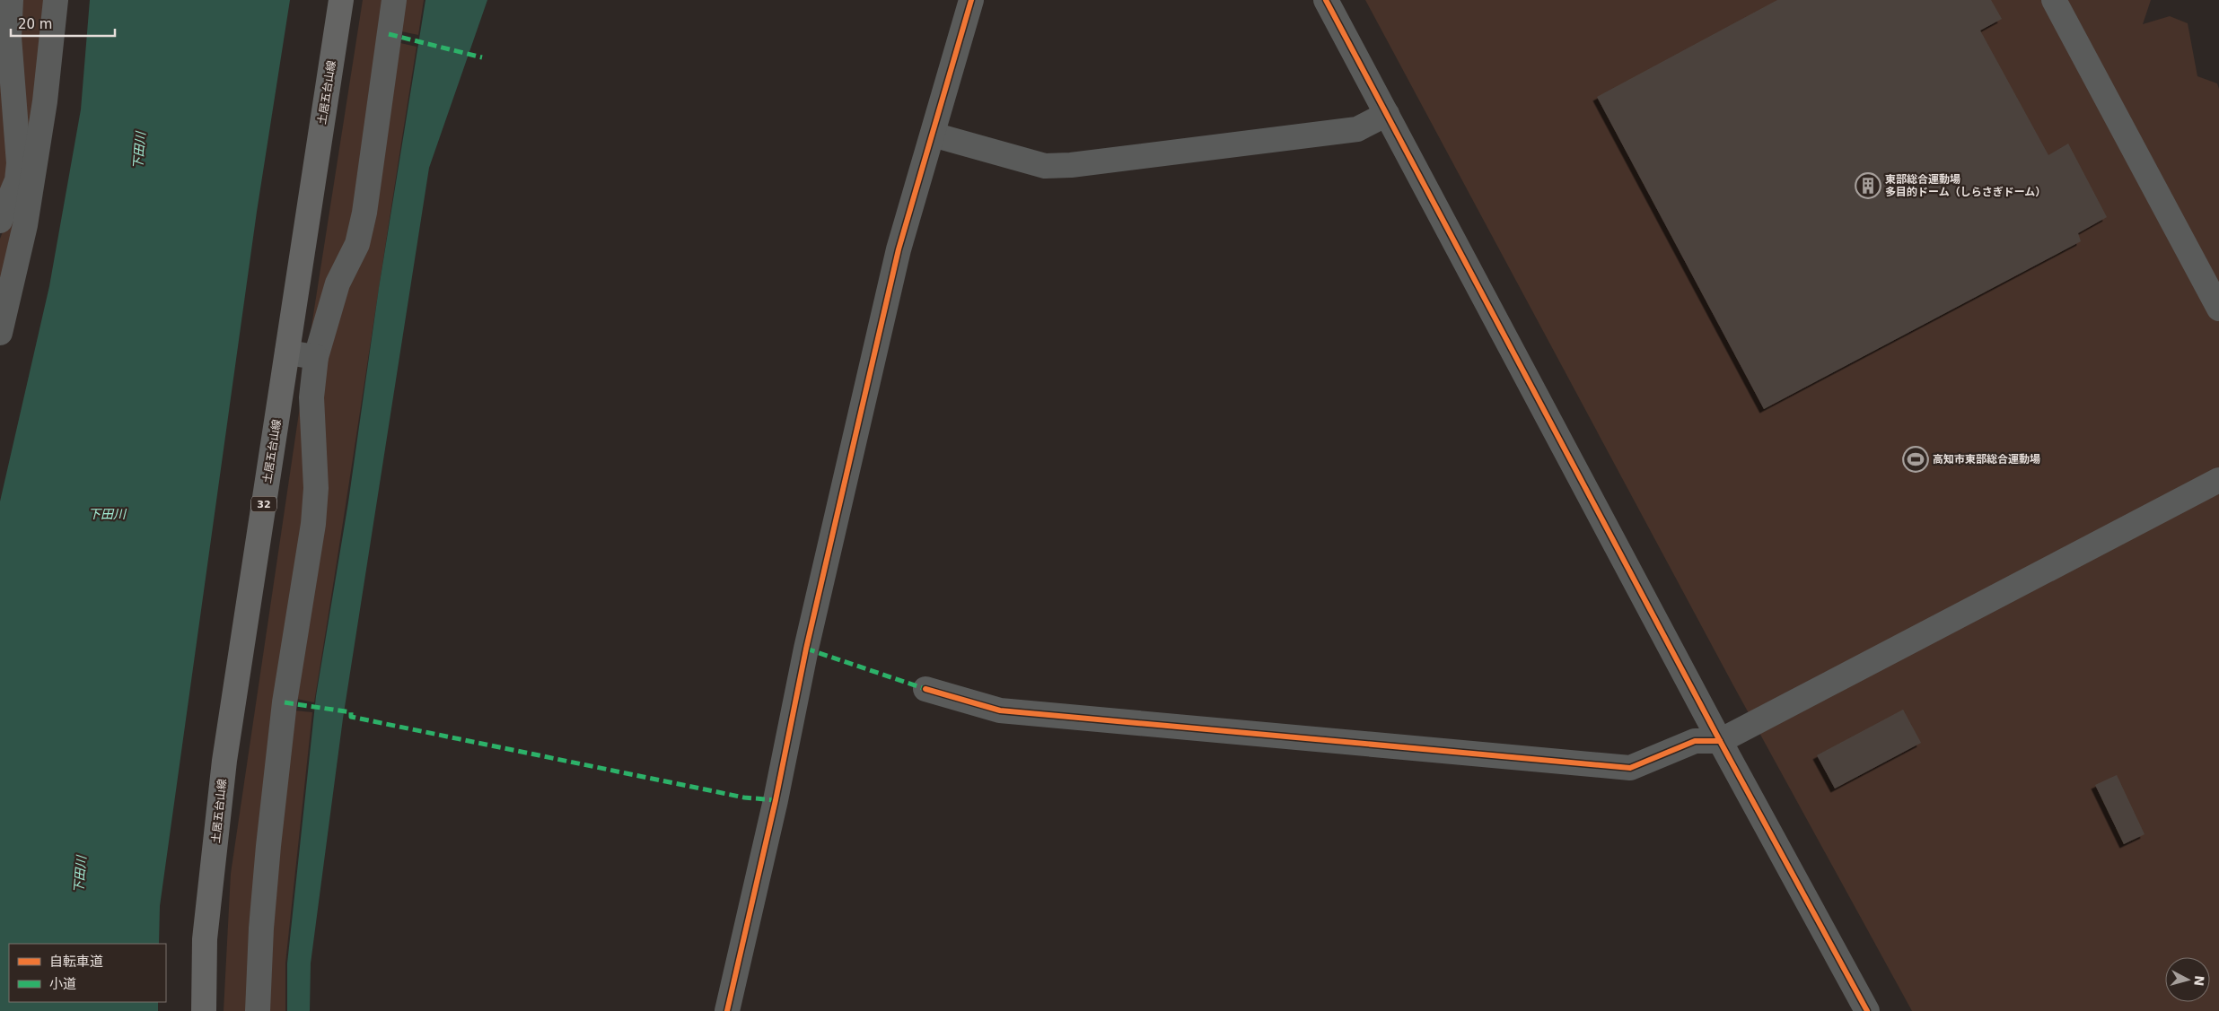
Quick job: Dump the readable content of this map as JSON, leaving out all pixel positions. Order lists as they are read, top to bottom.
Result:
{
  "streets": {
    "main road": ["土居五台山線", "32"]
  },
  "water": ["下田川"],
  "places": {
    "building": ["東部総合運動場 多目的ドーム（しらさぎドーム）"],
    "sports": ["高知市東部総合運動場"]
  },
  "legend": ["自転車道", "小道"],
  "scale_bar": "20 m",
  "north": "right"
}
